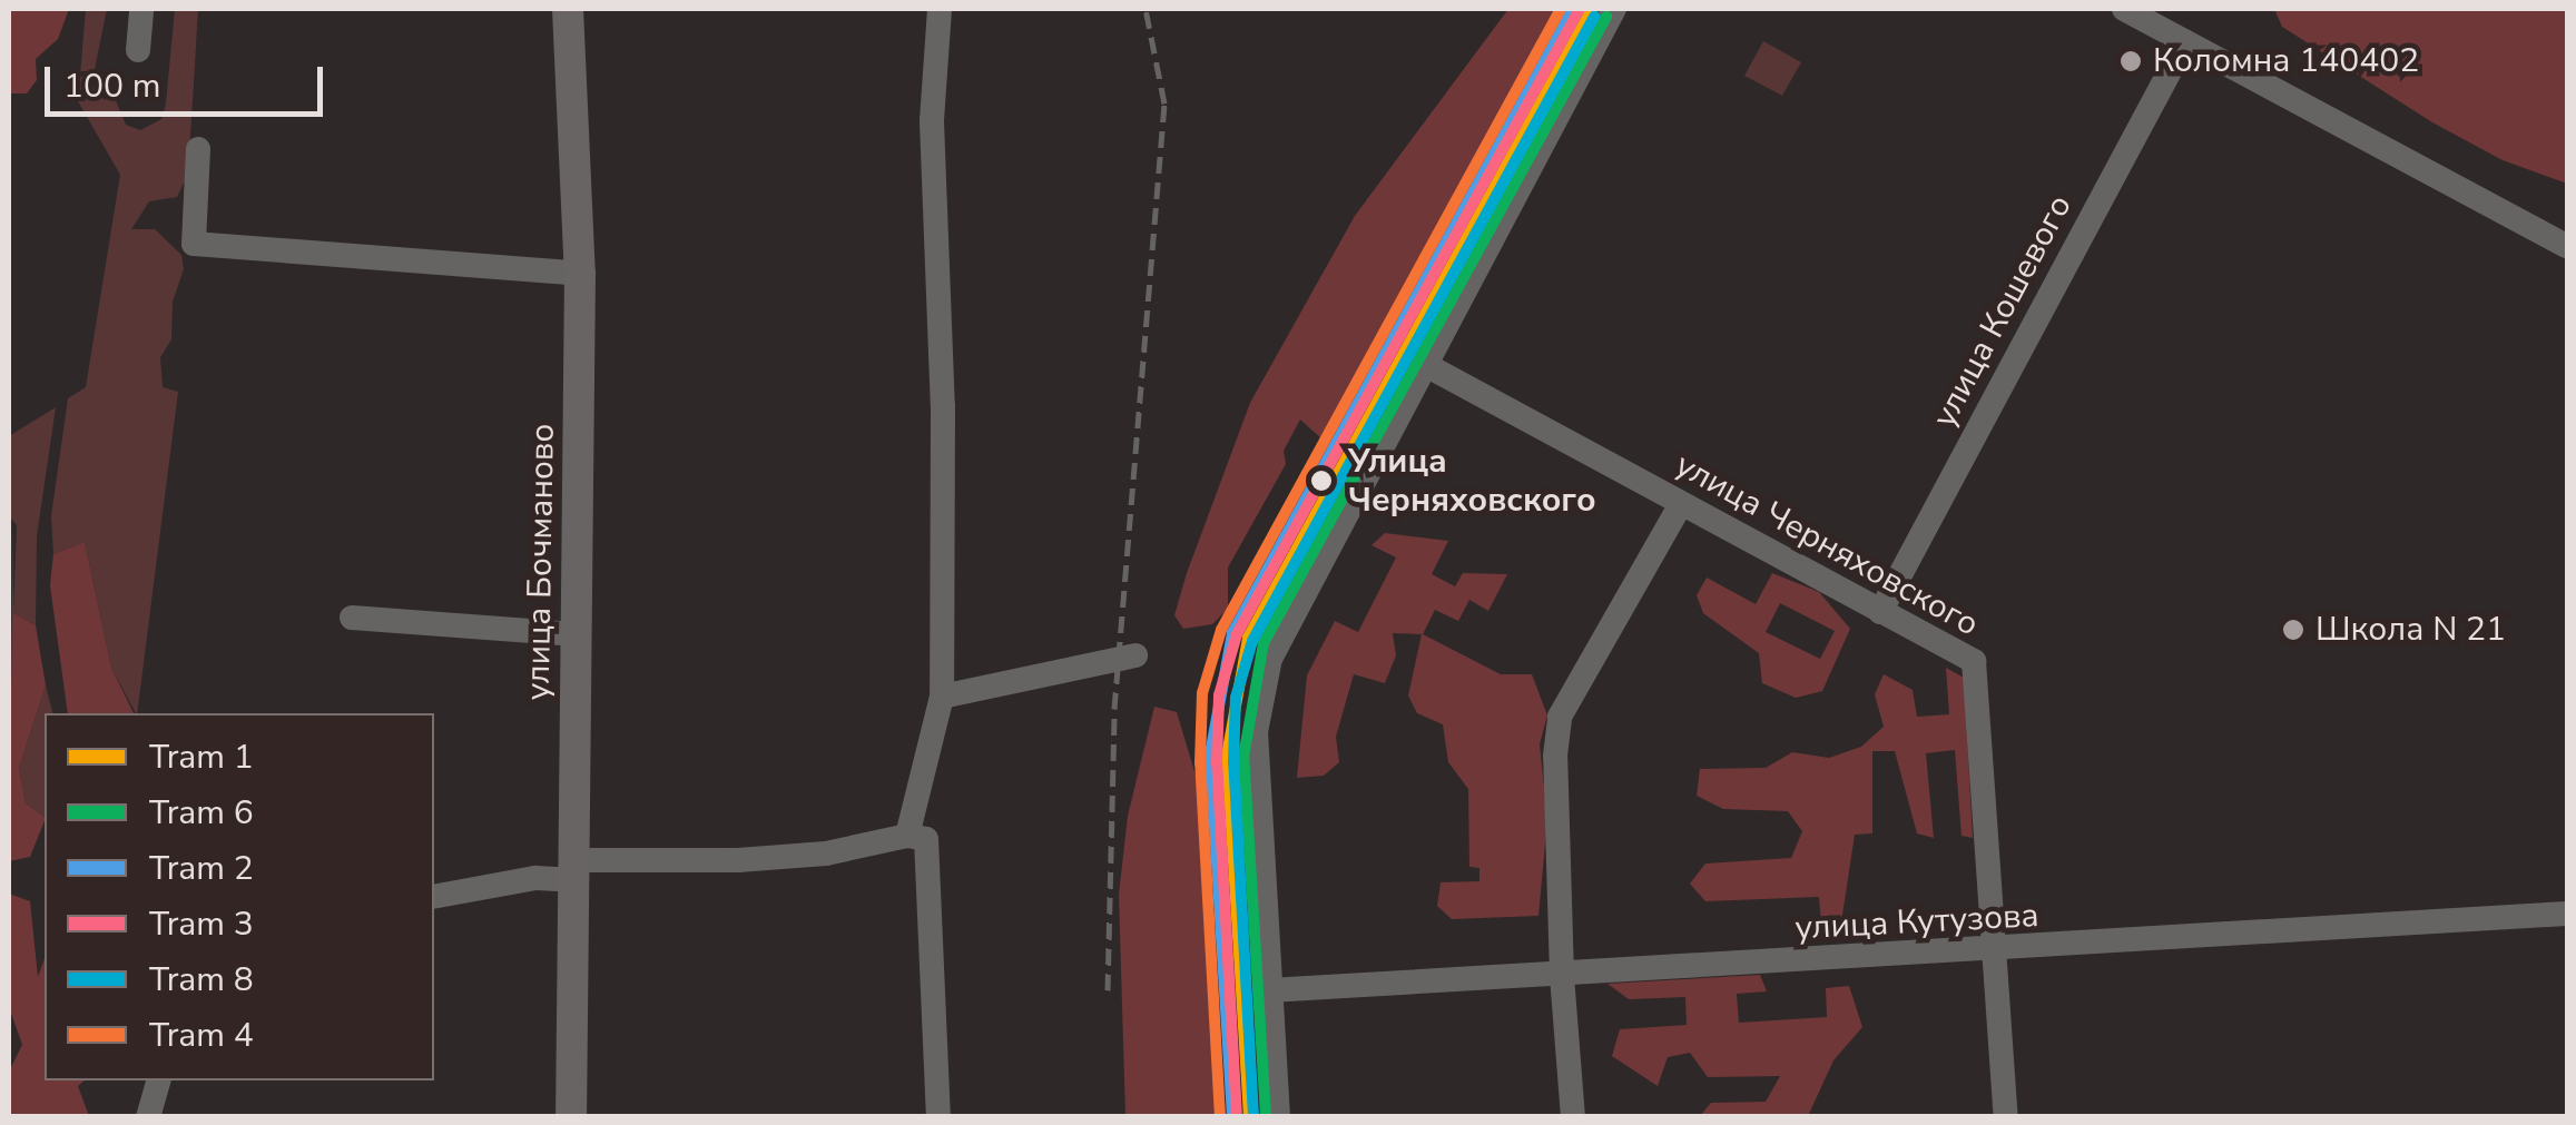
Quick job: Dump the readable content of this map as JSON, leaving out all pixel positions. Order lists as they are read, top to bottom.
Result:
{
  "streets": {
    "main road": ["улица Бочманово"],
    "street": ["улица Кошевого", "улица Черняховского", "улица Кутузова"]
  },
  "crossings": [
    ["улица Кошевого", "улица Черняховского"],
    ["улица Черняховского", "улица Кутузова"]
  ],
  "places": ["Коломна 140402", "Улица Черняховского", "Школа N 21"],
  "lines": [
    "tram line 1",
    "tram line 2",
    "tram line 3",
    "tram line 4",
    "tram line 6",
    "tram line 8"
  ],
  "legend": [
    "Tram 1",
    "Tram 6",
    "Tram 2",
    "Tram 3",
    "Tram 8",
    "Tram 4"
  ],
  "scale_bar": "100 m"
}
